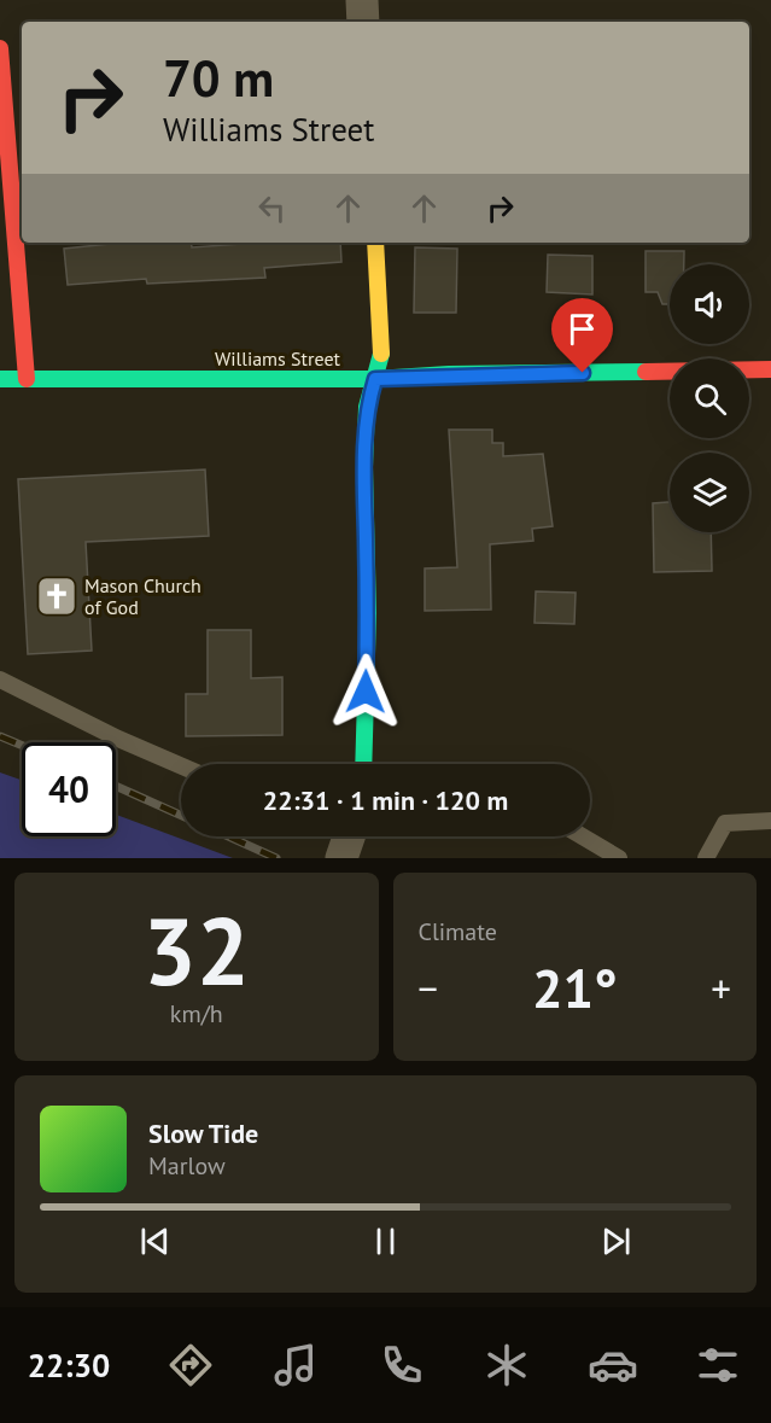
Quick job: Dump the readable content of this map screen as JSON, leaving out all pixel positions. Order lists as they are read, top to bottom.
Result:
{
  "streets": {
    "street": ["Williams Street"]
  },
  "places": {
    "church": ["Mason Church of God"]
  },
  "page": {
    "turn": ["70 m", "Williams Street"],
    "limit": "40",
    "trip": "22:31 · 1 min · 120 m",
    "tile": [
      ["32", "km/h"],
      "Climate"
    ],
    "heat": ["−", "21°", "+"],
    "song": ["Slow Tide", "Marlow"],
    "tabs": "22:30"
  }
}
